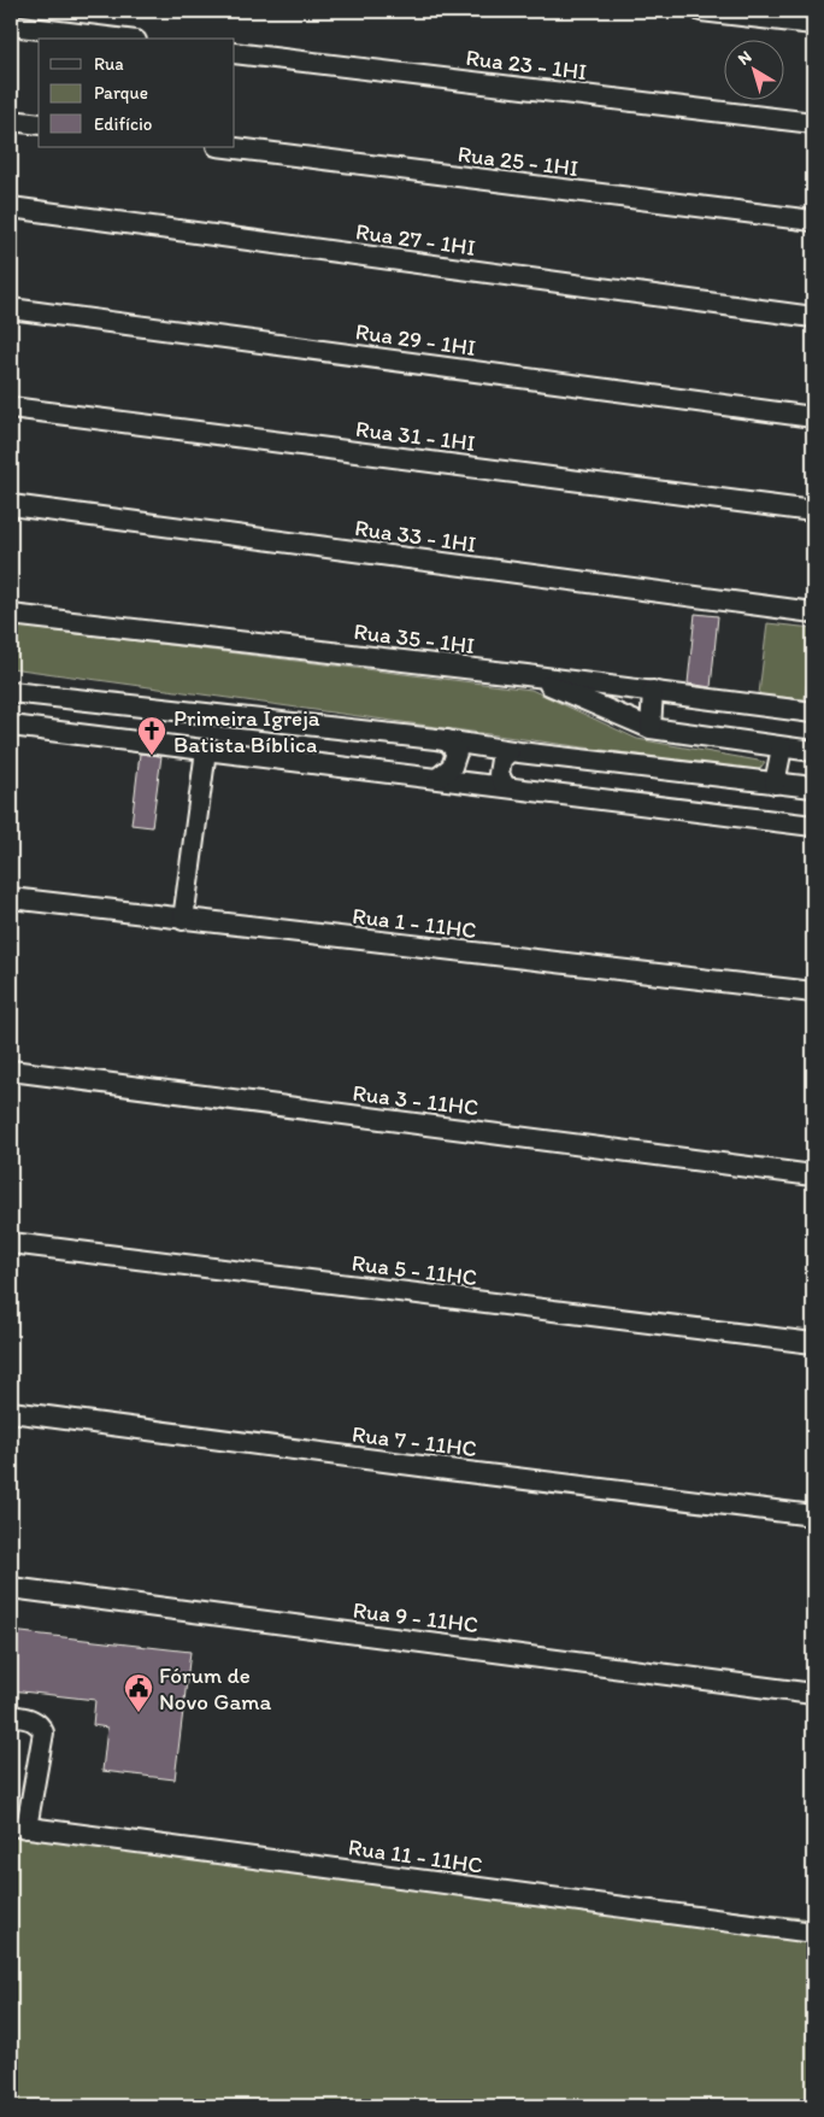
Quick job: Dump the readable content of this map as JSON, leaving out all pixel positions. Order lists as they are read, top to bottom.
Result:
{
  "streets": {
    "street": [
      "Rua 23 - 1HI",
      "Rua 25 - 1HI",
      "Rua 27 - 1HI",
      "Rua 29 - 1HI",
      "Rua 31 - 1HI",
      "Rua 33 - 1HI",
      "Rua 35 - 1HI",
      "Rua 1 - 11HC",
      "Rua 3 - 11HC",
      "Rua 5 - 11HC",
      "Rua 7 - 11HC",
      "Rua 9 - 11HC",
      "Rua 11 - 11HC"
    ]
  },
  "places": {
    "church": ["Primeira Igreja Batista Bíblica"],
    "public building": ["Fórum de Novo Gama"]
  },
  "legend": ["Rua", "Parque", "Edifício"],
  "north": "top left"
}
